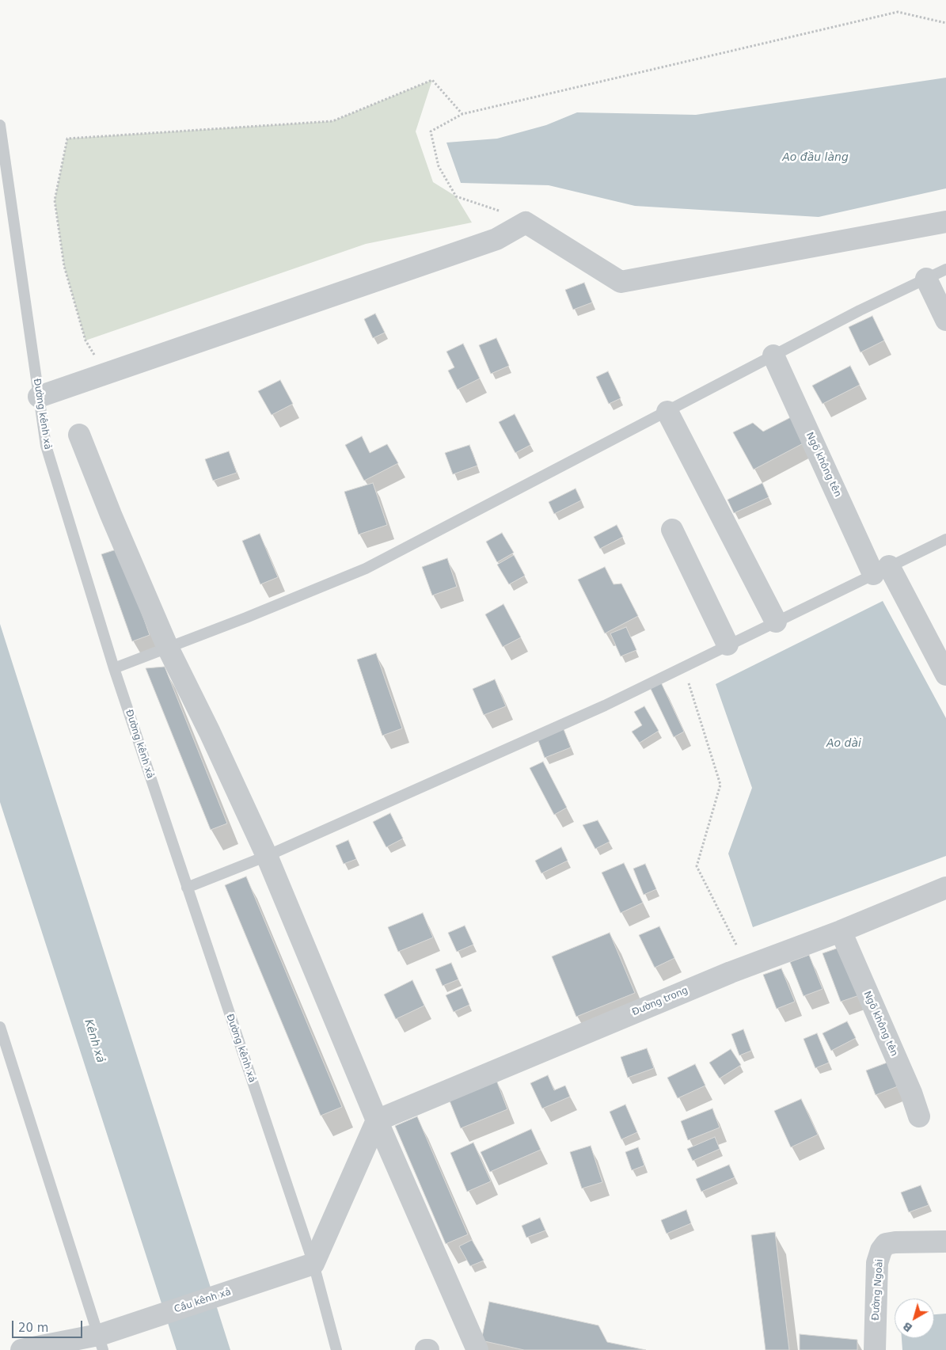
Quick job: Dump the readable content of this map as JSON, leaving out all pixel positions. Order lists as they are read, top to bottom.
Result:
{
  "streets": {
    "street": [
      "Ngõ không tên",
      "Đường trong",
      "Đường Ngoài",
      "Cầu kênh xả"
    ],
    "lane": ["Đường kênh xả"]
  },
  "crossings": [
    ["Đường kênh xả", "Cầu kênh xả"],
    ["Ngõ không tên", "Đường trong"]
  ],
  "water": ["Ao đầu làng", "Ao dài", "Kênh xả"],
  "scale_bar": "20 m",
  "north": "bottom left"
}
